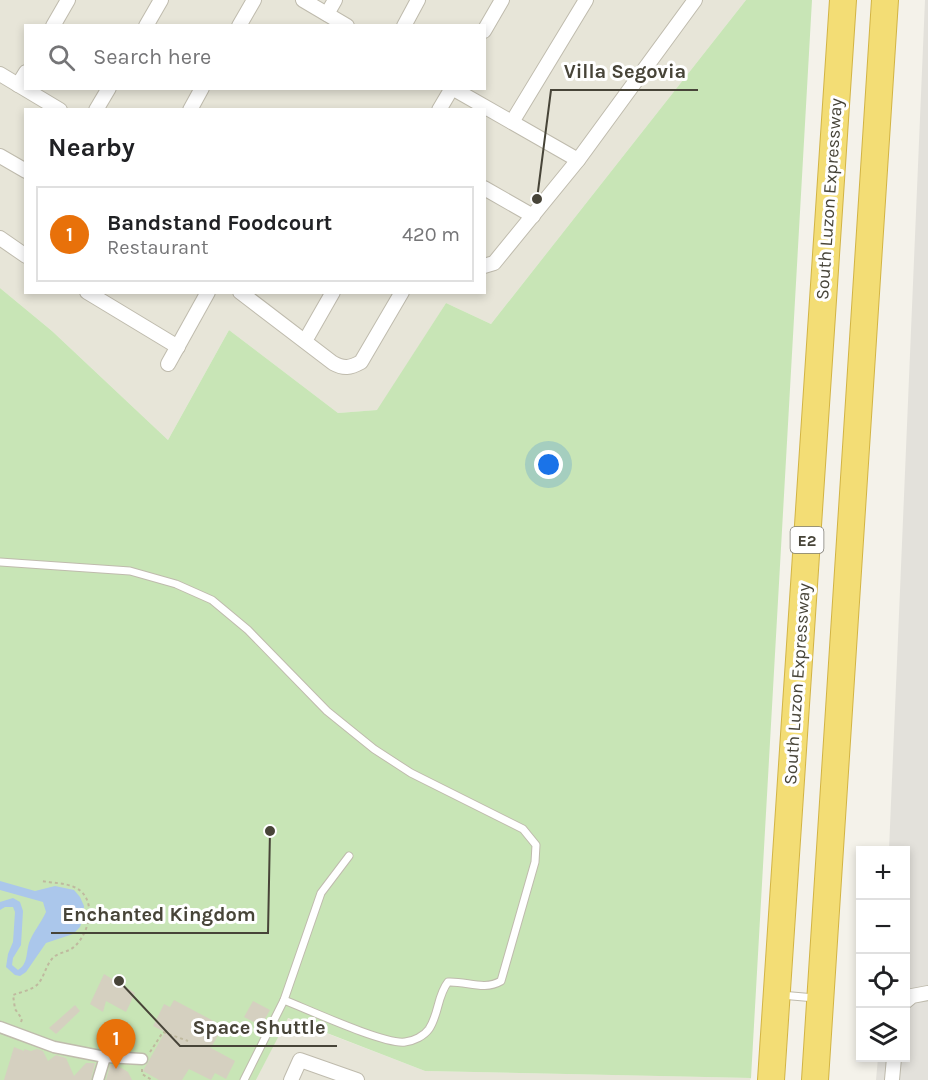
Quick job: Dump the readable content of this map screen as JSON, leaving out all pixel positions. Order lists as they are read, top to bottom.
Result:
{
  "streets": {
    "highway": ["South Luzon Expressway", "E2"]
  },
  "places": ["Villa Segovia", "Enchanted Kingdom", "Space Shuttle"],
  "page": {
    "search": "Search here",
    "heading": "Nearby",
    "list": [
      {
        "mark": "1",
        "name": "Bandstand Foodcourt",
        "note": "Restaurant",
        "value": "420 m"
      }
    ],
    "map_buttons": ["+", "−"],
    "pins": "1"
  }
}
